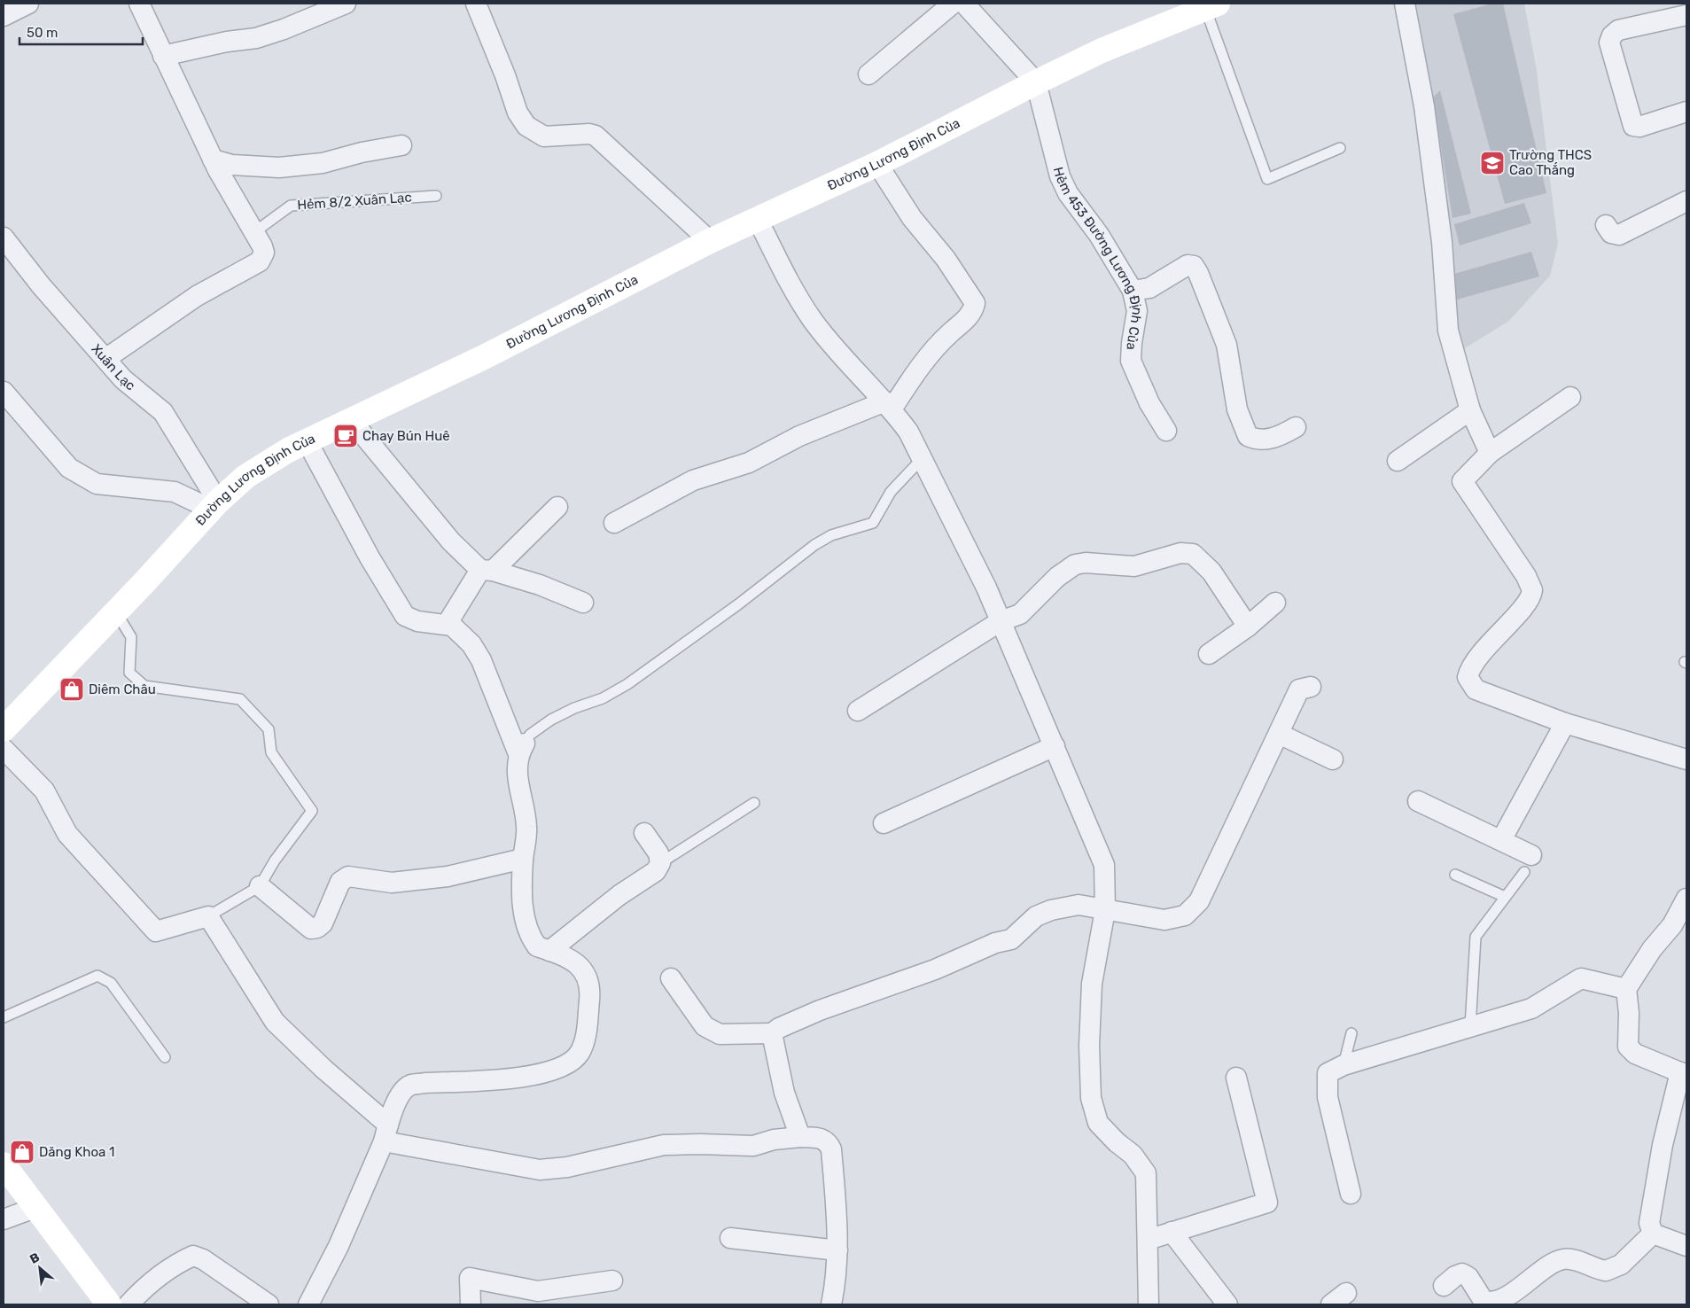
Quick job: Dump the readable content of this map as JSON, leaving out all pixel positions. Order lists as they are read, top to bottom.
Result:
{
  "streets": {
    "street": ["Đường Lương Định Của", "Hẻm 453 Đường Lương Định Của", "Xuân Lạc"],
    "lane": ["Hẻm 8/2 Xuân Lạc"]
  },
  "crossings": [
    ["Đường Lương Định Của", "Hẻm 453 Đường Lương Định Của"],
    ["Đường Lương Định Của", "Xuân Lạc"]
  ],
  "places": {
    "school or university": ["Trường THCS Cao Thắng"],
    "cafe": ["Chay Bún Huê"],
    "shop": ["Diêm Châu", "Dăng Khoa 1"]
  },
  "scale_bar": "50 m",
  "north": "top left"
}
